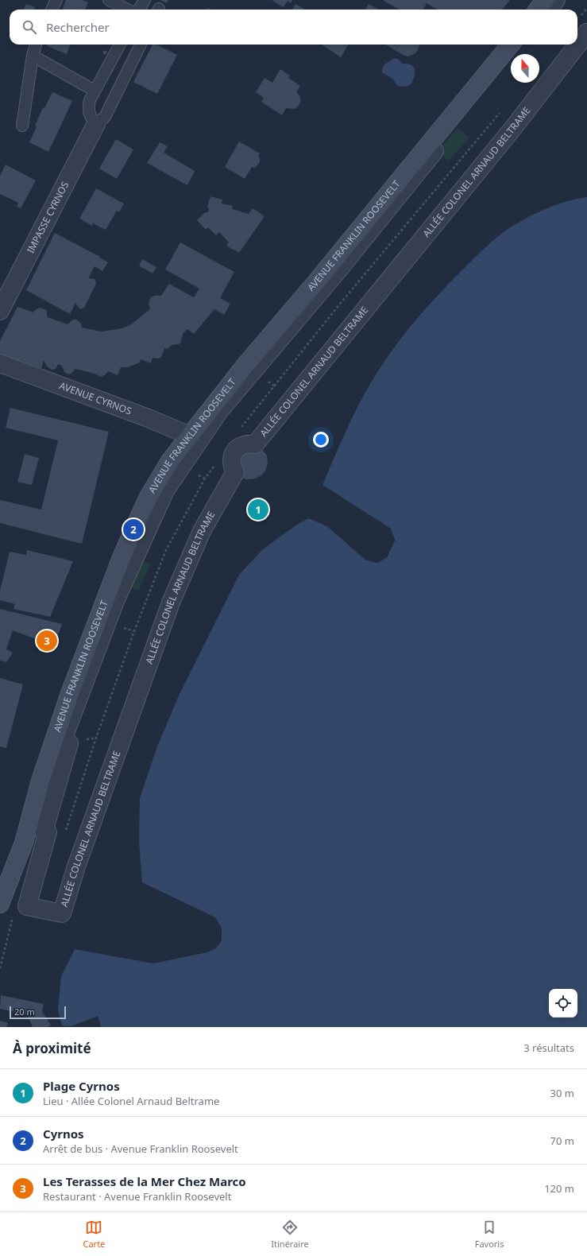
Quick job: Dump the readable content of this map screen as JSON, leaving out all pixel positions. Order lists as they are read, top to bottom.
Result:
{
  "streets": {
    "main road": ["AVENUE FRANKLIN ROOSEVELT"],
    "street": ["ALLÉE COLONEL ARNAUD BELTRAME", "IMPASSE CYRNOS", "AVENUE CYRNOS"]
  },
  "crossings": [
    ["AVENUE FRANKLIN ROOSEVELT", "AVENUE CYRNOS"]
  ],
  "scale_bar": "20 m",
  "north": "top",
  "page": {
    "search": "Rechercher",
    "pins": ["1", "2", "3"],
    "scale": "20 m",
    "heading": ["À proximité", "3 résultats"],
    "list": [
      {
        "mark": "1",
        "name": "Plage Cyrnos",
        "note": "Lieu · Allée Colonel Arnaud Beltrame",
        "value": "30 m"
      },
      {
        "mark": "2",
        "name": "Cyrnos",
        "note": "Arrêt de bus · Avenue Franklin Roosevelt",
        "value": "70 m"
      },
      {
        "mark": "3",
        "name": "Les Terasses de la Mer Chez Marco",
        "note": "Restaurant · Avenue Franklin Roosevelt",
        "value": "120 m"
      }
    ],
    "nav": ["Carte", "Itinéraire", "Favoris"]
  }
}
